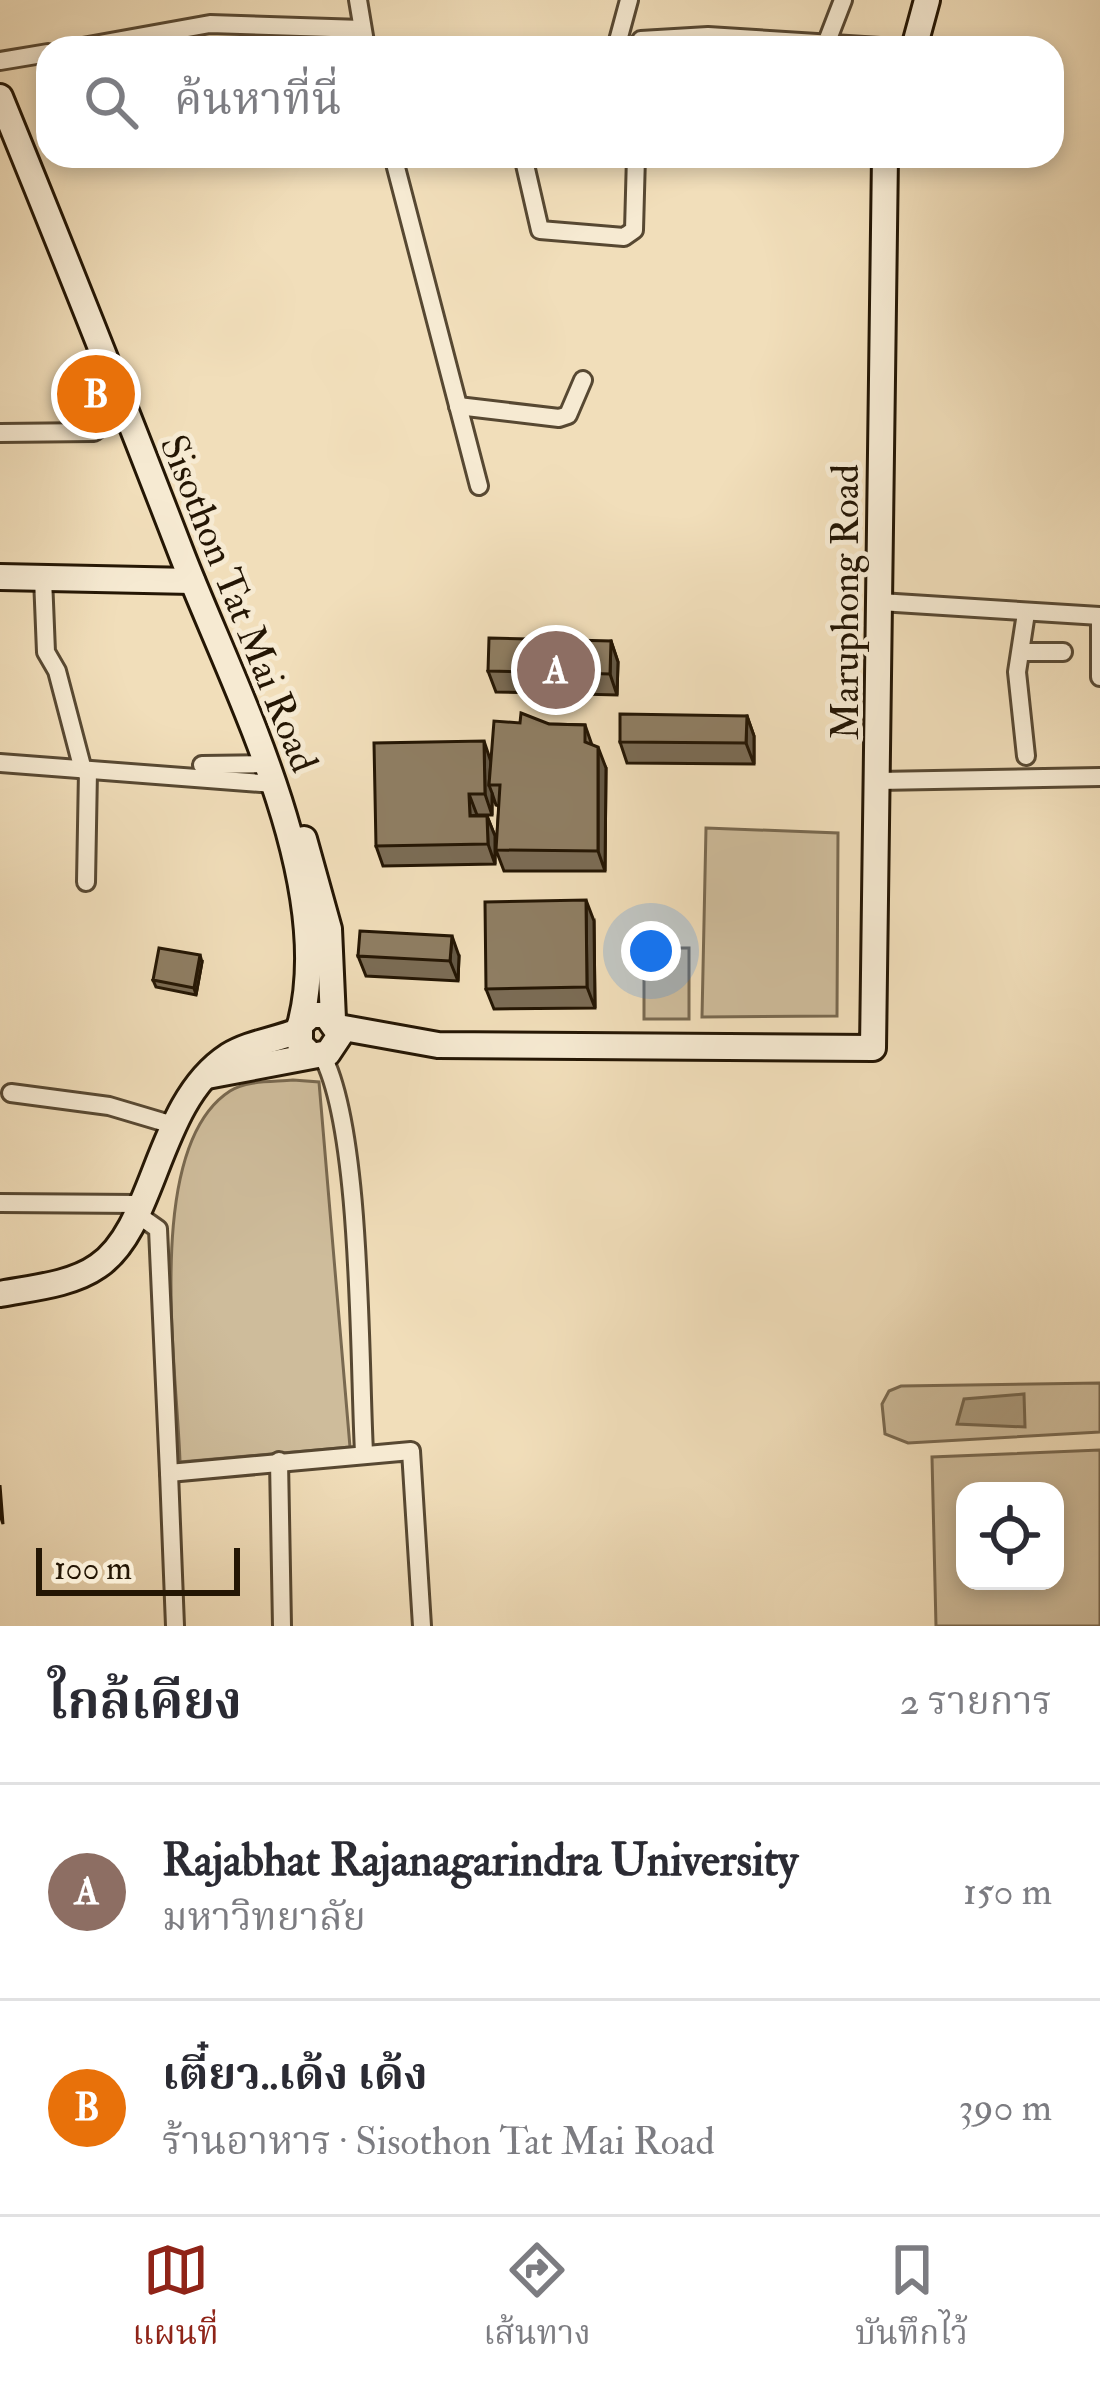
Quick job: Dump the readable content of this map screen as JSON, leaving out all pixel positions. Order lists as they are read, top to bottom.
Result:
{
  "streets": {
    "main road": ["Maruphong Road", "Sisothon Tat Mai Road"]
  },
  "crossings": [
    ["Maruphong Road", "Sisothon Tat Mai Road"]
  ],
  "scale_bar": "100 m",
  "page": {
    "search": "ค้นหาที่นี่",
    "pins": ["B", "A"],
    "scale": "100 m",
    "heading": ["ใกล้เคียง", "2 รายการ"],
    "list": [
      {
        "mark": "A",
        "name": "Rajabhat Rajanagarindra University",
        "note": "มหาวิทยาลัย",
        "value": "150 m"
      },
      {
        "mark": "B",
        "name": "เตี๋ยว..เด้ง เด้ง",
        "note": "ร้านอาหาร · Sisothon Tat Mai Road",
        "value": "390 m"
      }
    ],
    "nav": ["แผนที่", "เส้นทาง", "บันทึกไว้"]
  }
}
